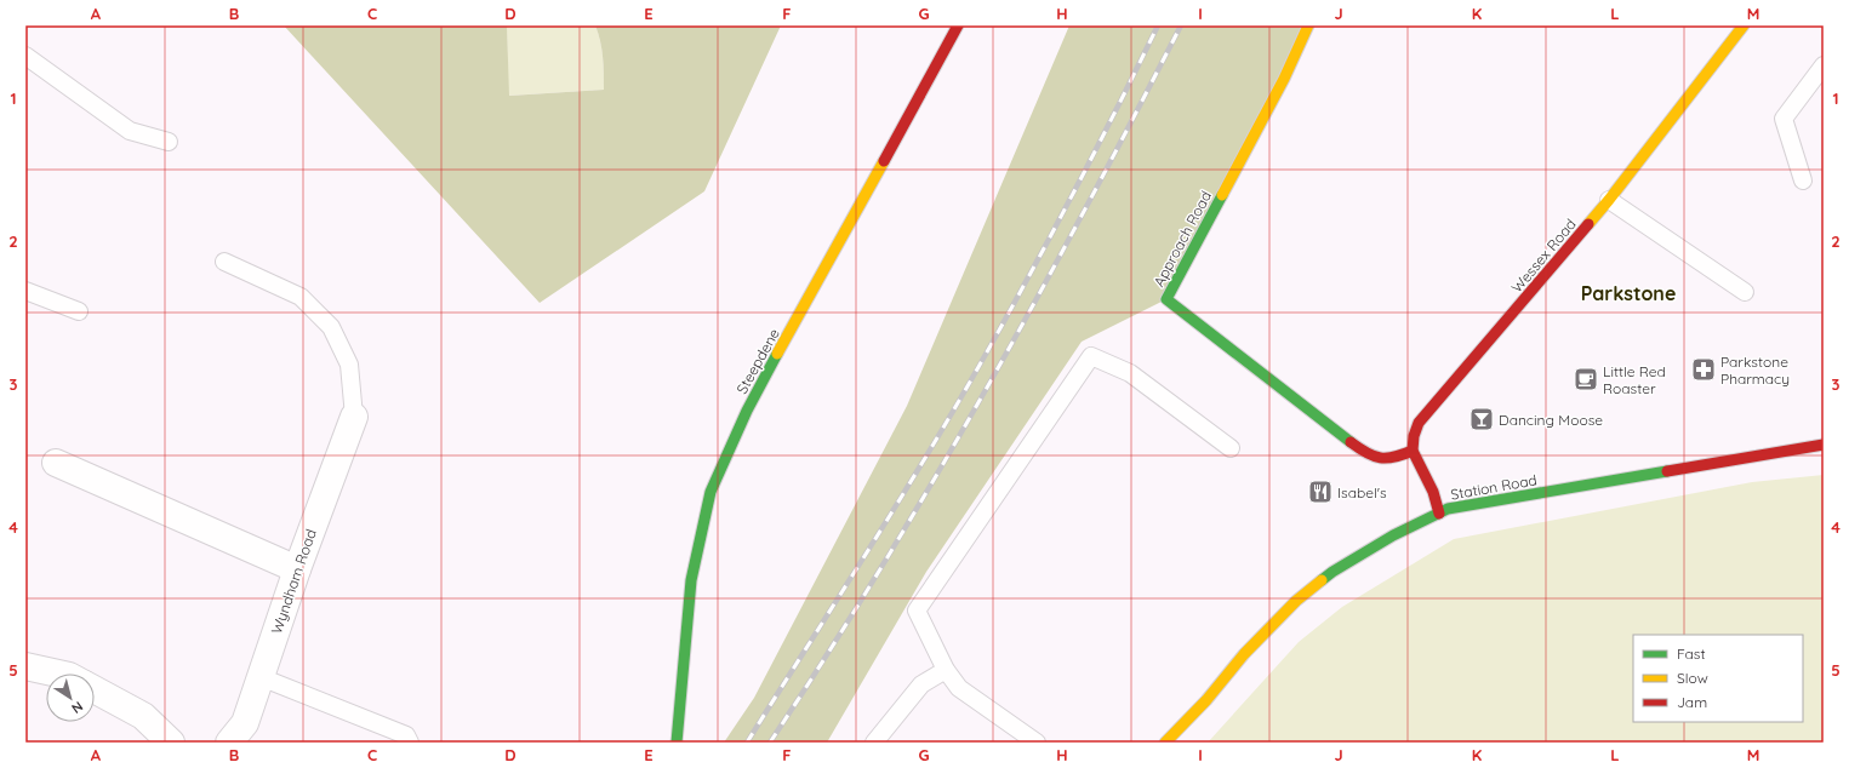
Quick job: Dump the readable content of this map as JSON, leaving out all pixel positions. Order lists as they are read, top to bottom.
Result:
{
  "streets": {
    "street": [
      "Approach Road",
      "Wessex Road",
      "Steepdene",
      "Station Road",
      "Wyndham Road"
    ]
  },
  "crossings": [
    ["Approach Road", "Wessex Road"]
  ],
  "districts": ["Parkstone"],
  "places": {
    "pharmacy": ["Parkstone Pharmacy"],
    "cafe": ["Little Red Roaster"],
    "bar": ["Dancing Moose"],
    "restaurant": ["Isabel's"]
  },
  "legend": ["Fast", "Slow", "Jam"],
  "north": "bottom right",
  "grid": {
    "columns": [
      "A",
      "B",
      "C",
      "D",
      "E",
      "F",
      "G",
      "H",
      "I",
      "J",
      "K",
      "L",
      "M"
    ],
    "rows": [
      "1",
      "2",
      "3",
      "4",
      "5"
    ]
  }
}
